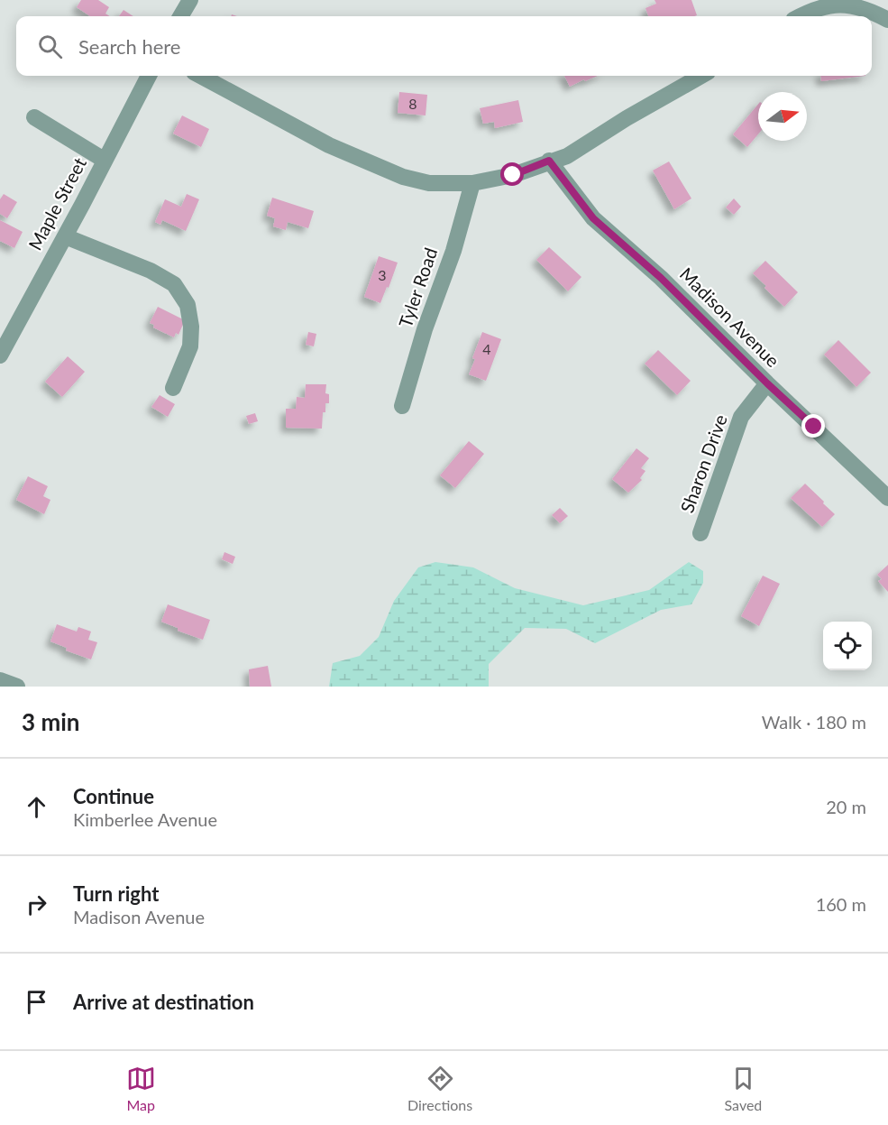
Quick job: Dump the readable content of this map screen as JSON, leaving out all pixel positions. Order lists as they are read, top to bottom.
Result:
{
  "streets": {
    "street": [
      "Maple Street",
      "Tyler Road",
      "Madison Avenue",
      "Sharon Drive"
    ]
  },
  "crossings": [
    ["Madison Avenue", "Sharon Drive"]
  ],
  "house_numbers": ["8", "3", "4"],
  "north": "right",
  "page": {
    "search": "Search here",
    "heading": ["3 min", "Walk · 180 m"],
    "list": [
      ["Continue", "Kimberlee Avenue", "20 m"],
      ["Turn right", "Madison Avenue", "160 m"],
      "Arrive at destination"
    ],
    "nav": ["Map", "Directions", "Saved"]
  }
}
